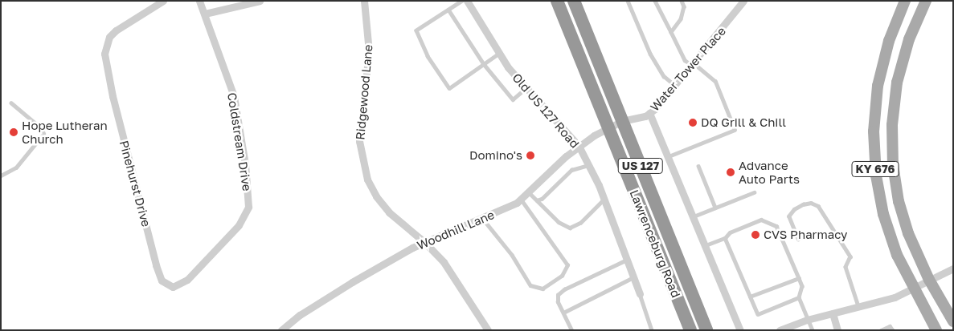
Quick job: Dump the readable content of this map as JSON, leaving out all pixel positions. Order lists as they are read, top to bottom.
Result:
{
  "streets": {
    "highway": ["US 127", "Lawrenceburg Road"],
    "main road": ["KY 676"],
    "street": [
      "Water Tower Place",
      "Ridgewood Lane",
      "Old US 127 Road",
      "Coldstream Drive",
      "Pinehurst Drive",
      "Woodhill Lane"
    ]
  },
  "crossings": [
    ["Water Tower Place", "Woodhill Lane"],
    ["Water Tower Place", "Lawrenceburg Road"],
    ["Ridgewood Lane", "Woodhill Lane"],
    ["Old US 127 Road", "Woodhill Lane"],
    ["Coldstream Drive", "Pinehurst Drive"],
    ["Woodhill Lane", "Lawrenceburg Road"]
  ],
  "places": [
    "DQ Grill & Chill",
    "Hope Lutheran Church",
    "Domino's",
    "Advance Auto Parts",
    "CVS Pharmacy"
  ]
}
